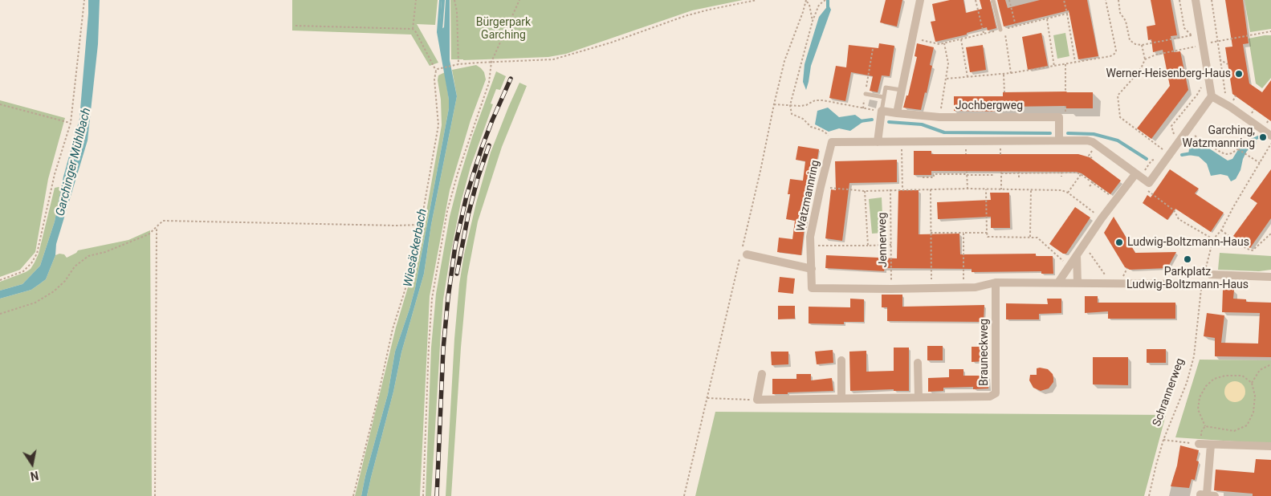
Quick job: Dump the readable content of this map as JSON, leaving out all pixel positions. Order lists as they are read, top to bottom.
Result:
{
  "streets": {
    "street": ["Jochbergweg", "Watzmannring", "Brauneckweg"],
    "path": ["Jennerweg", "Schrannerweg"]
  },
  "crossings": [
    ["Watzmannring", "Jennerweg"],
    ["Watzmannring", "Brauneckweg"],
    ["Watzmannring", "Schrannerweg"]
  ],
  "water": ["Garchinger Mühlbach", "Wiesäckerbach"],
  "parks": ["Bürgerpark Garching"],
  "places": [
    "Werner-Heisenberg-Haus",
    "Garching, Watzmannring",
    "Ludwig-Boltzmann-Haus",
    "Parkplatz Ludwig-Boltzmann-Haus"
  ],
  "north": "bottom"
}
